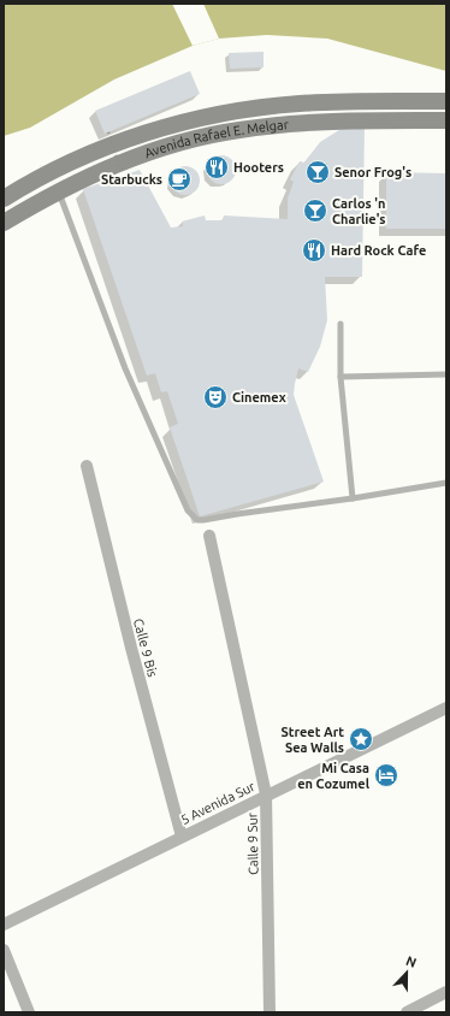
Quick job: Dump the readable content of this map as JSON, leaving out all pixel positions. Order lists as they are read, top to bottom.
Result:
{
  "streets": {
    "main road": ["Avenida Rafael E. Melgar"],
    "street": ["Calle 9 Bis", "5 Avenida Sur", "Calle 9 Sur"]
  },
  "crossings": [
    ["Calle 9 Bis", "5 Avenida Sur"],
    ["5 Avenida Sur", "Calle 9 Sur"]
  ],
  "places": {
    "restaurant": ["Hooters", "Hard Rock Cafe"],
    "bar": ["Senor Frog's", "Carlos 'n Charlie's"],
    "cafe": ["Starbucks"],
    "theatre": ["Cinemex"],
    "place": ["Street Art Sea Walls"],
    "hotel": ["Mi Casa en Cozumel"]
  },
  "north": "top"
}
